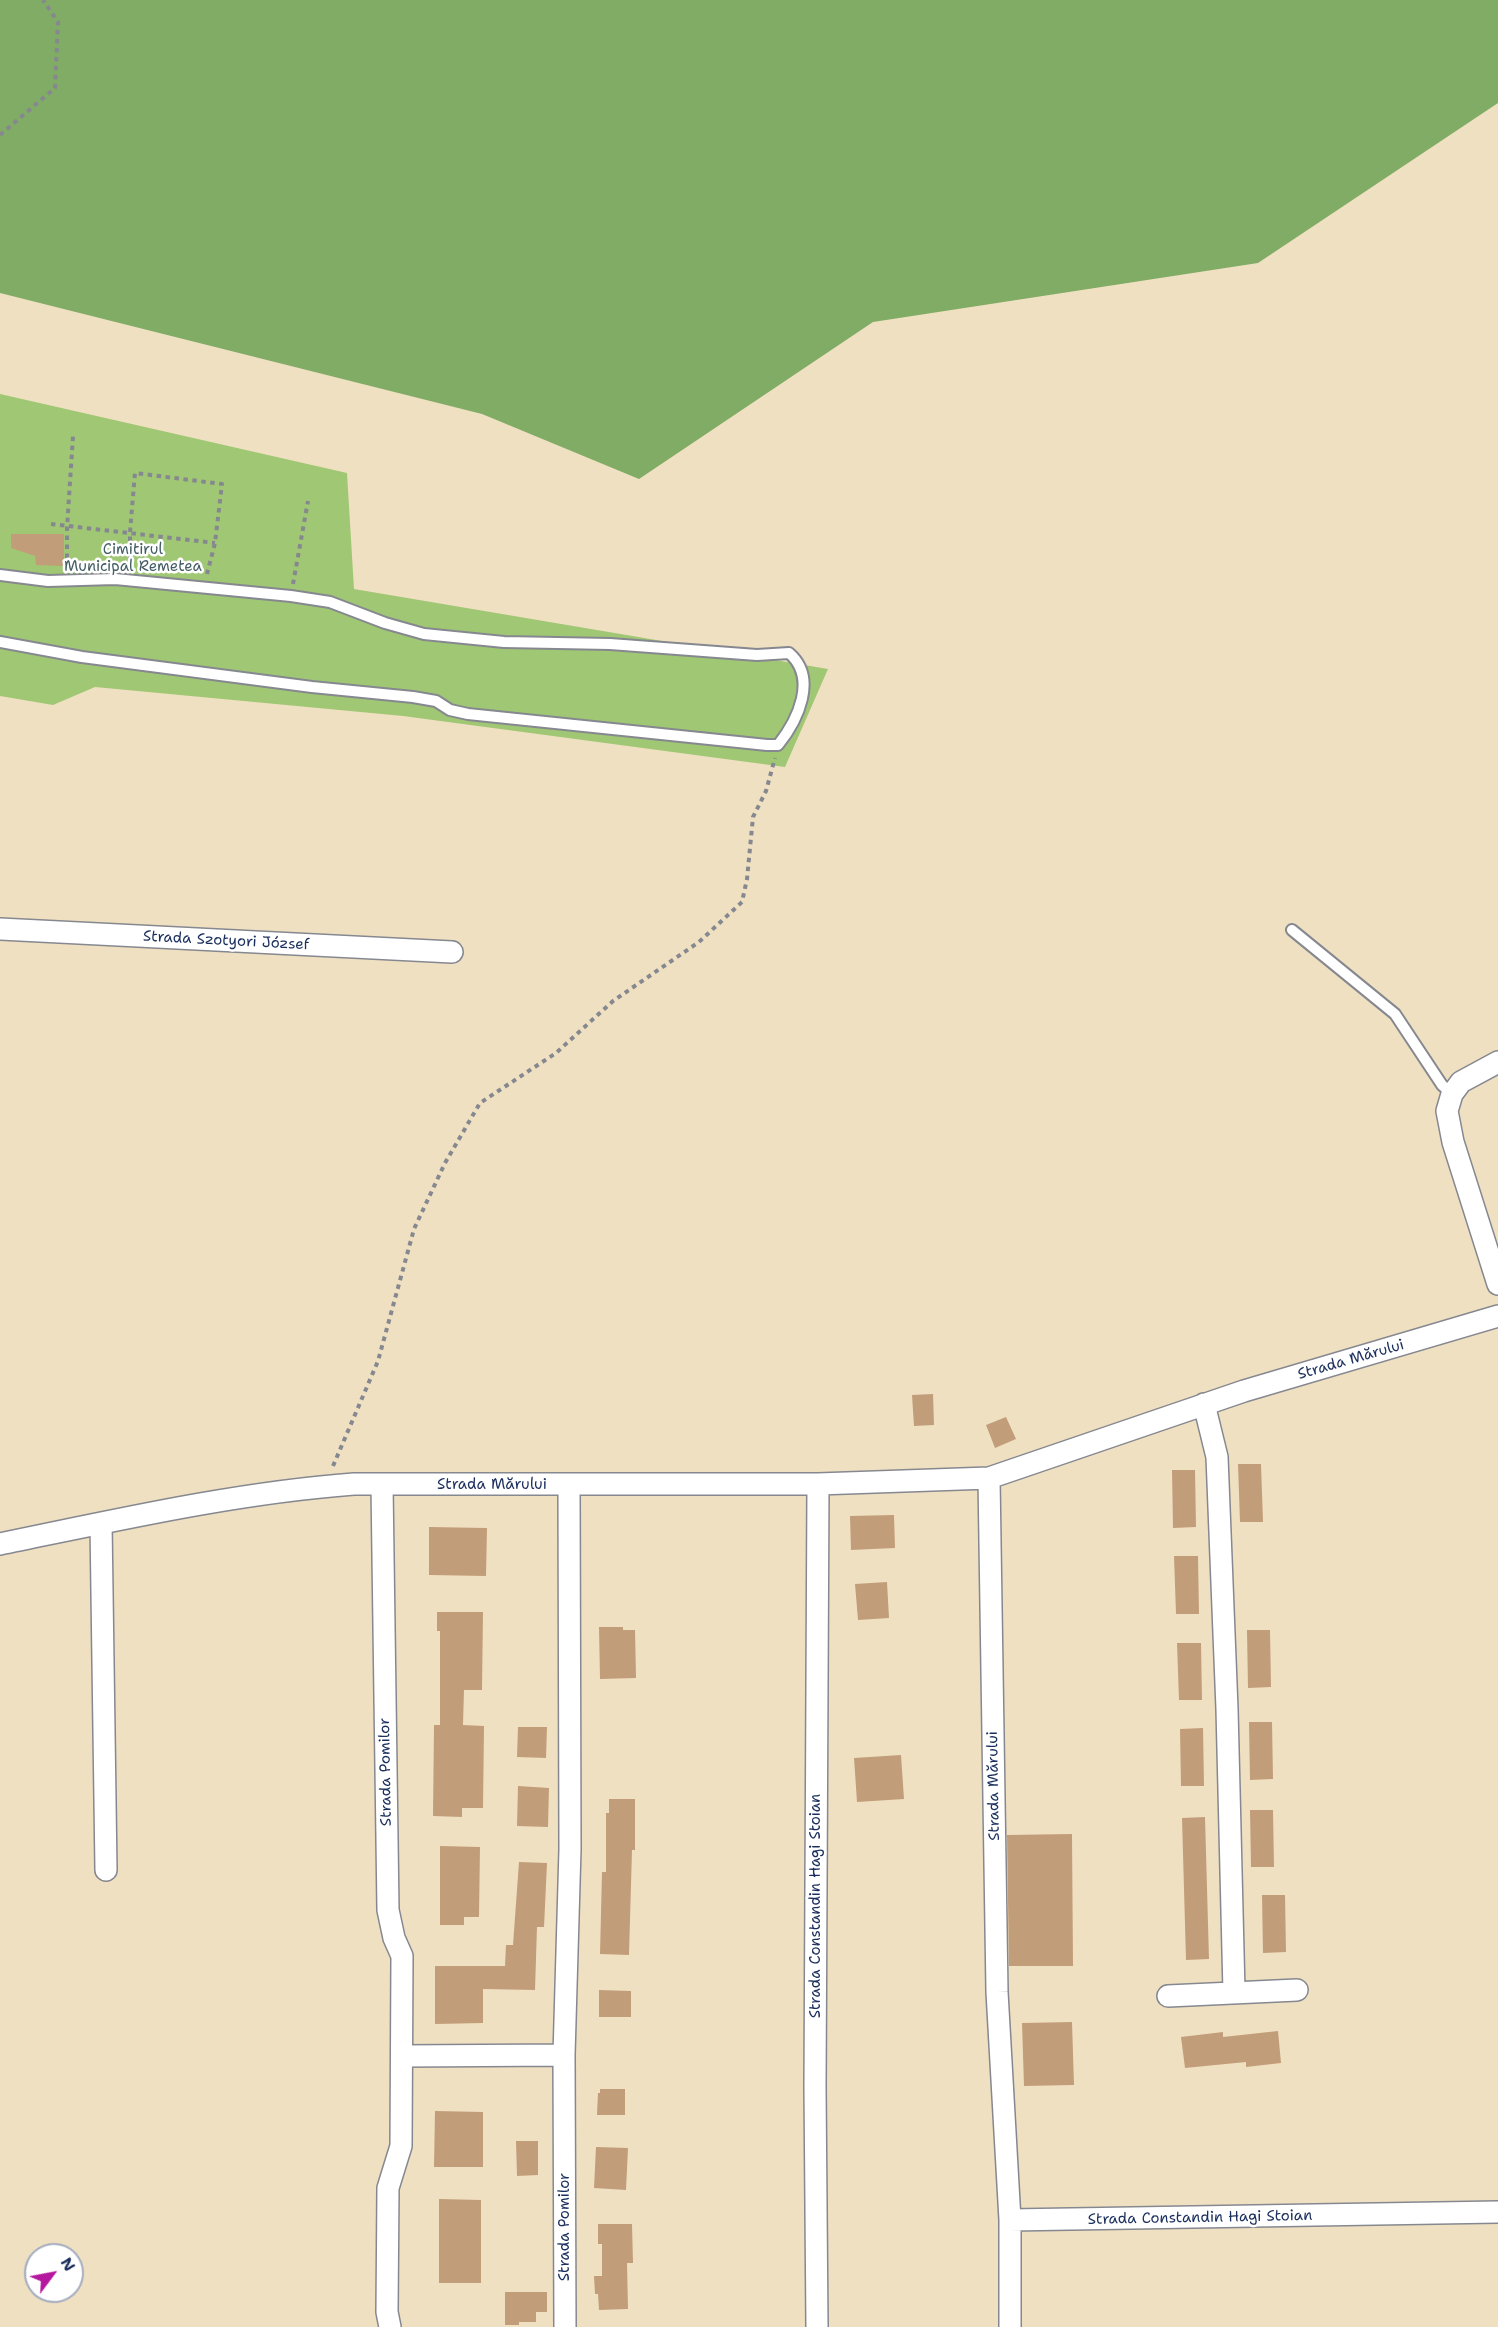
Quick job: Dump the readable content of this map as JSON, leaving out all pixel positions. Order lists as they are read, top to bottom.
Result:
{
  "streets": {
    "street": [
      "Strada Szotyori József",
      "Strada Mărului",
      "Strada Pomilor",
      "Strada Constandin Hagi Stoian"
    ]
  },
  "crossings": [
    ["Strada Mărului", "Strada Pomilor"],
    ["Strada Mărului", "Strada Constandin Hagi Stoian"]
  ],
  "parks": ["Cimitirul Municipal Remetea"],
  "north": "top right"
}
